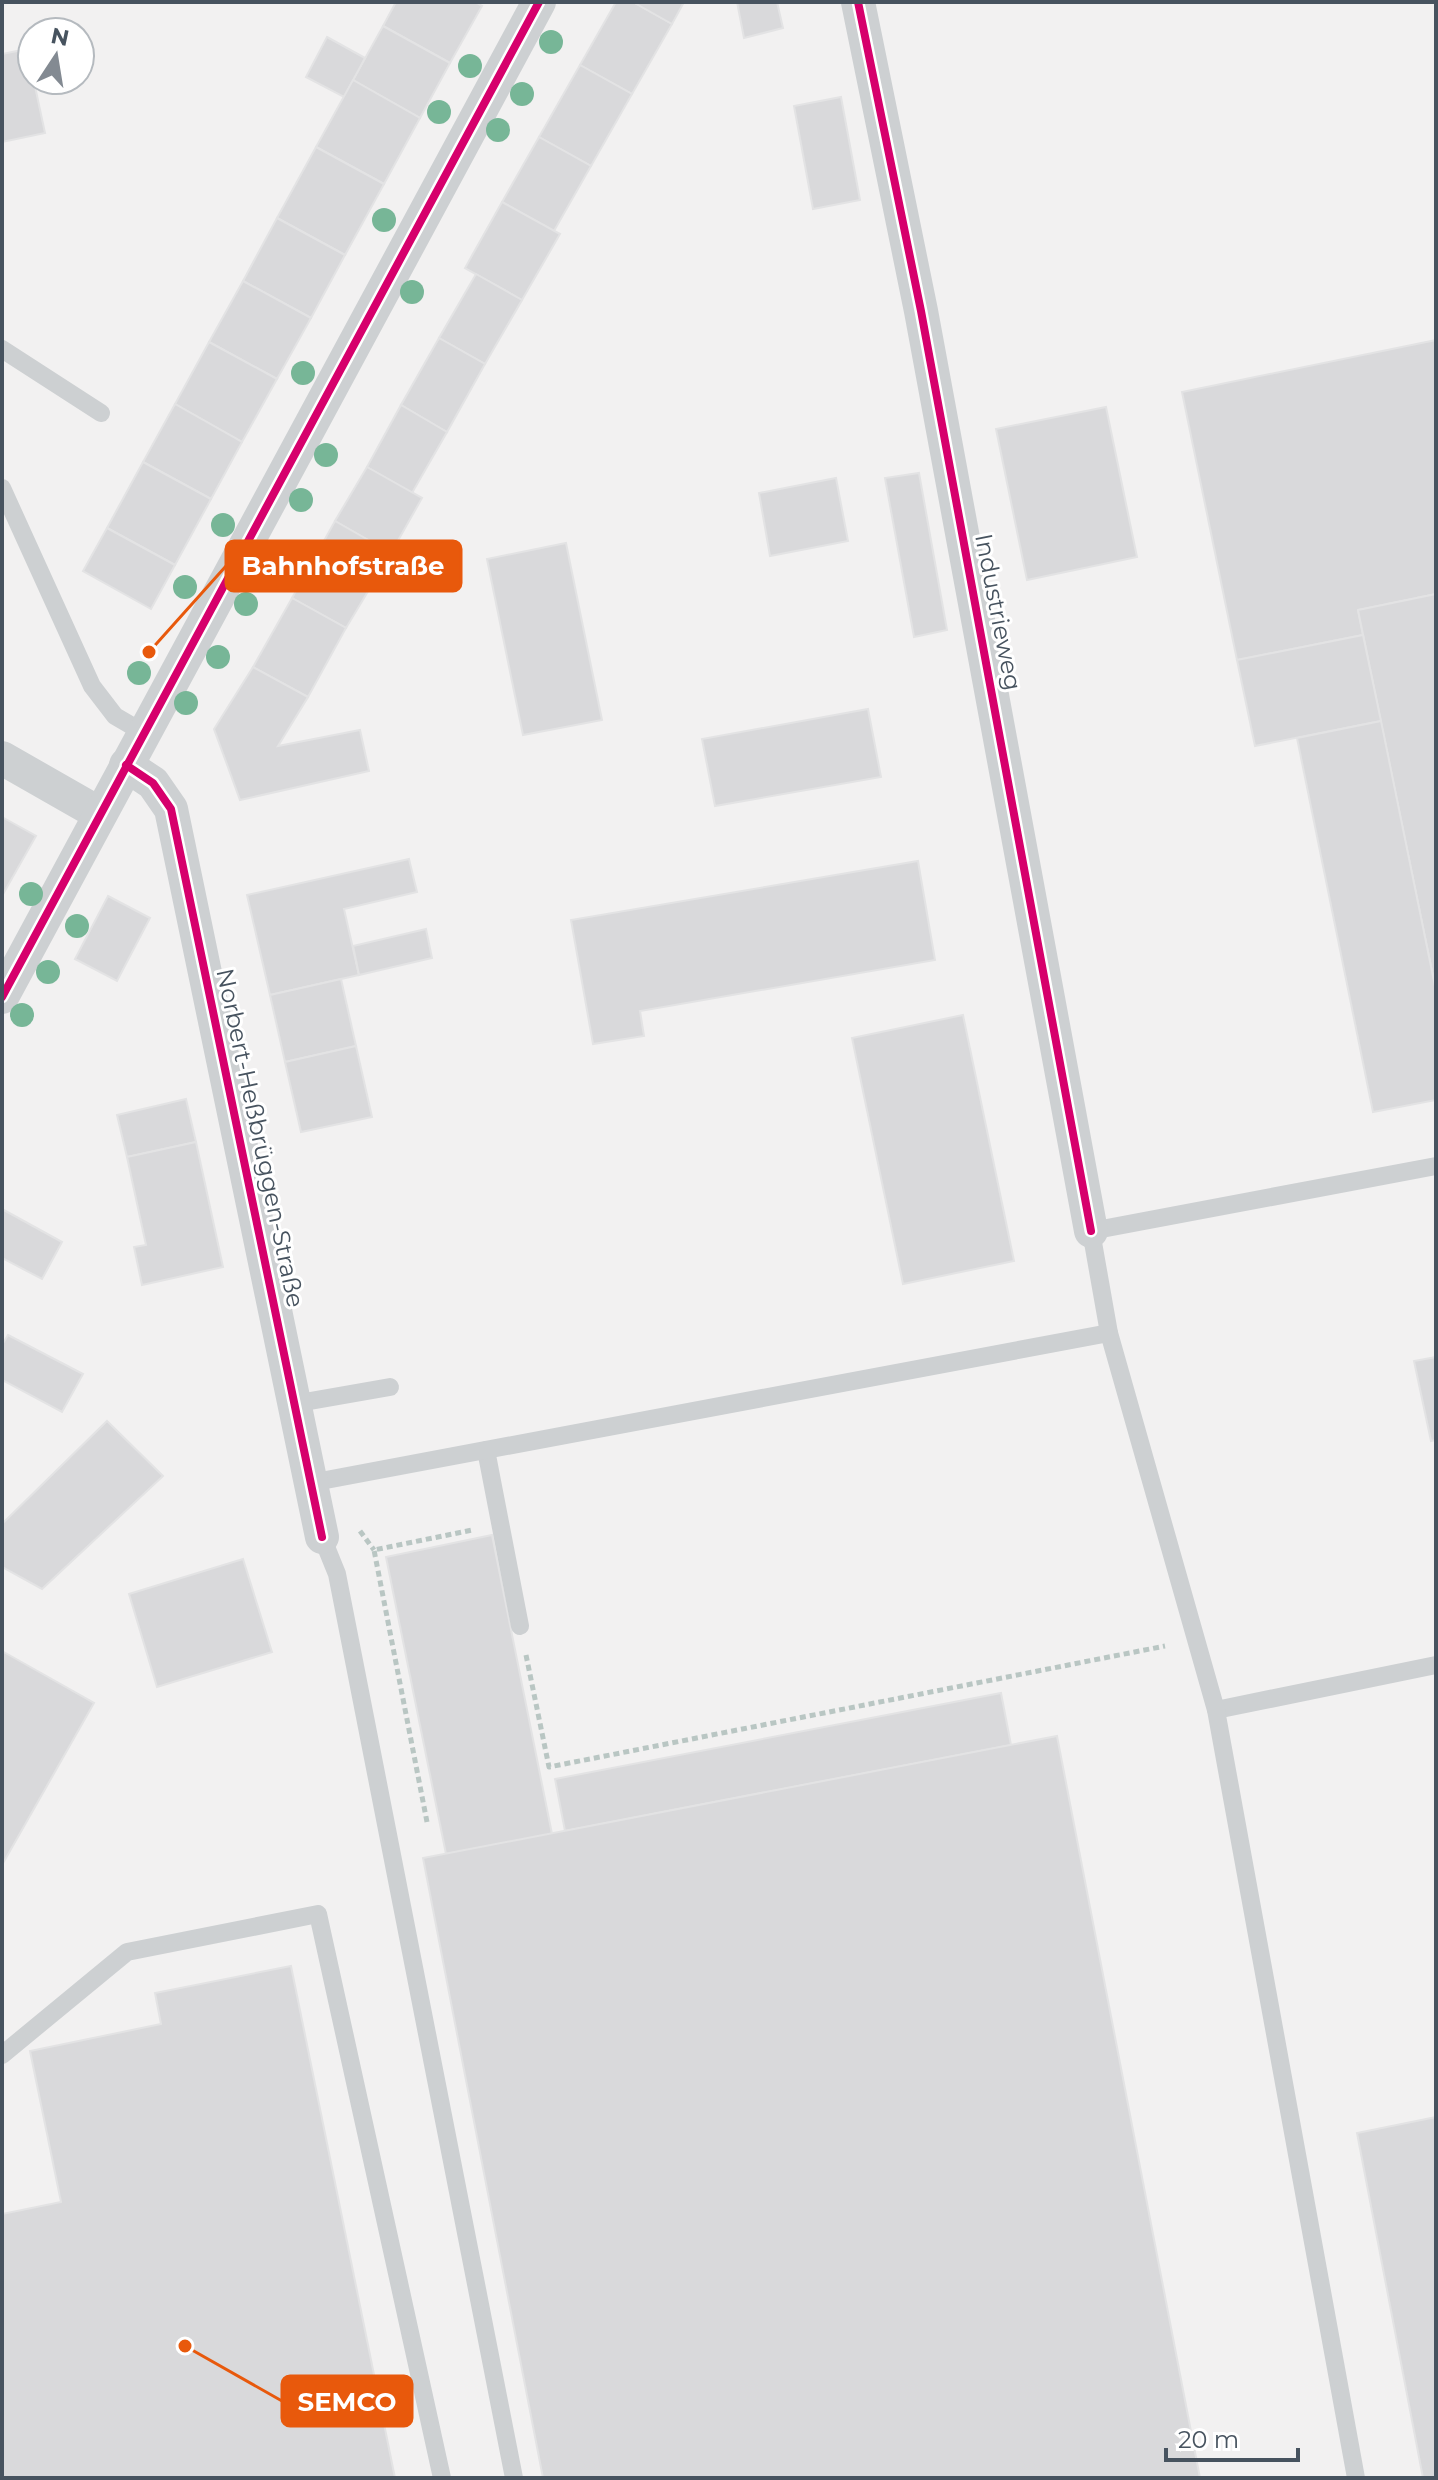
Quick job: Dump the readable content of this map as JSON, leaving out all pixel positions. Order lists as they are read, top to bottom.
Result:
{
  "streets": {
    "street": ["Industrieweg", "Norbert-Heßbrüggen-Straße"]
  },
  "places": ["Bahnhofstraße", "SEMCO"],
  "scale_bar": "20 m",
  "north": "top"
}
